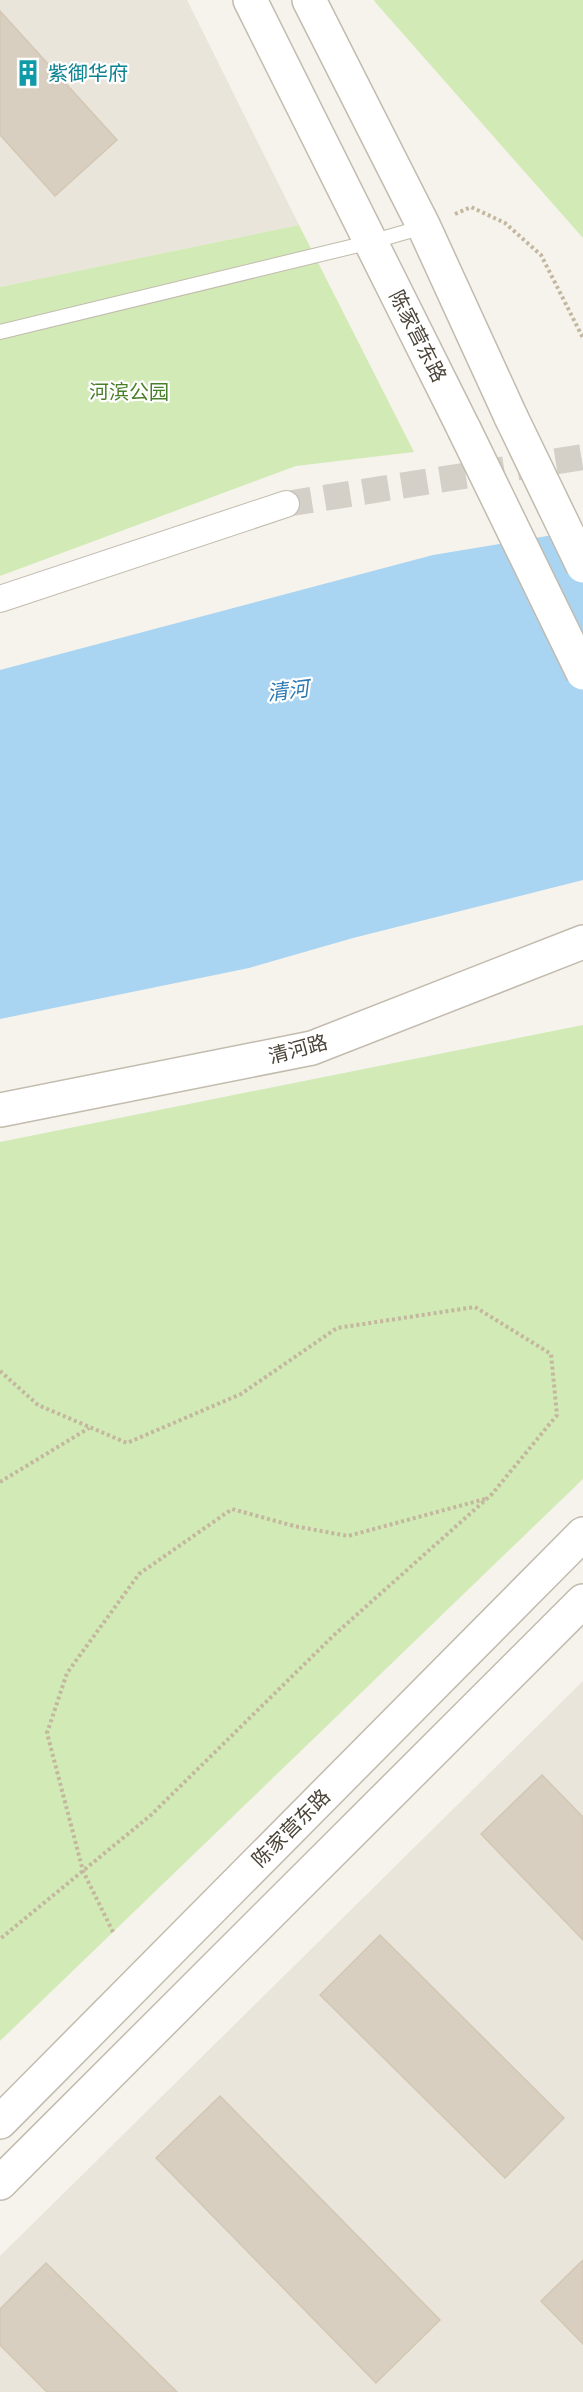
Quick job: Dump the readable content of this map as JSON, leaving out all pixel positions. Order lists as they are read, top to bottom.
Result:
{
  "streets": {
    "street": ["陈家营东路", "清河路"]
  },
  "water": ["清河"],
  "parks": ["河滨公园"],
  "places": {
    "building": ["紫御华府"]
  }
}
